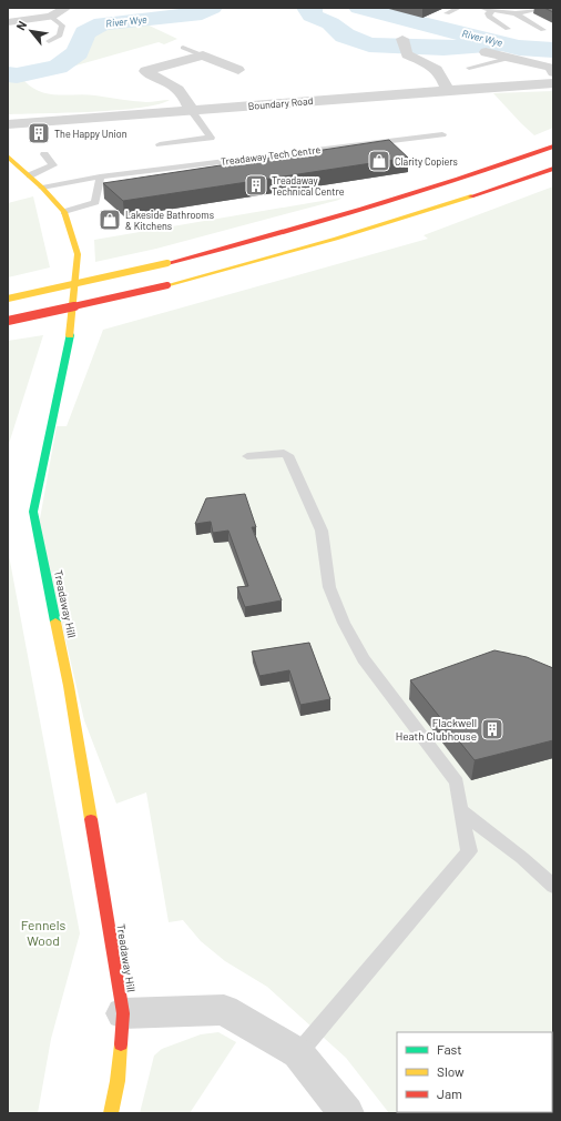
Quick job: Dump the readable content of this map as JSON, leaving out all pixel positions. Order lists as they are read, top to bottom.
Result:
{
  "streets": {
    "main road": ["Treadaway Hill"],
    "street": ["Boundary Road"],
    "lane": ["Treadaway Tech Centre"]
  },
  "crossings": [
    ["Treadaway Tech Centre", "Treadaway Hill"]
  ],
  "water": ["River Wye"],
  "parks": ["Fennels Wood"],
  "places": {
    "building": ["The Happy Union", "Treadaway Technical Centre", "Flackwell Heath Clubhouse"],
    "shop": ["Clarity Copiers", "Lakeside Bathrooms & Kitchens"]
  },
  "legend": ["Fast", "Slow", "Jam"],
  "north": "top left"
}
